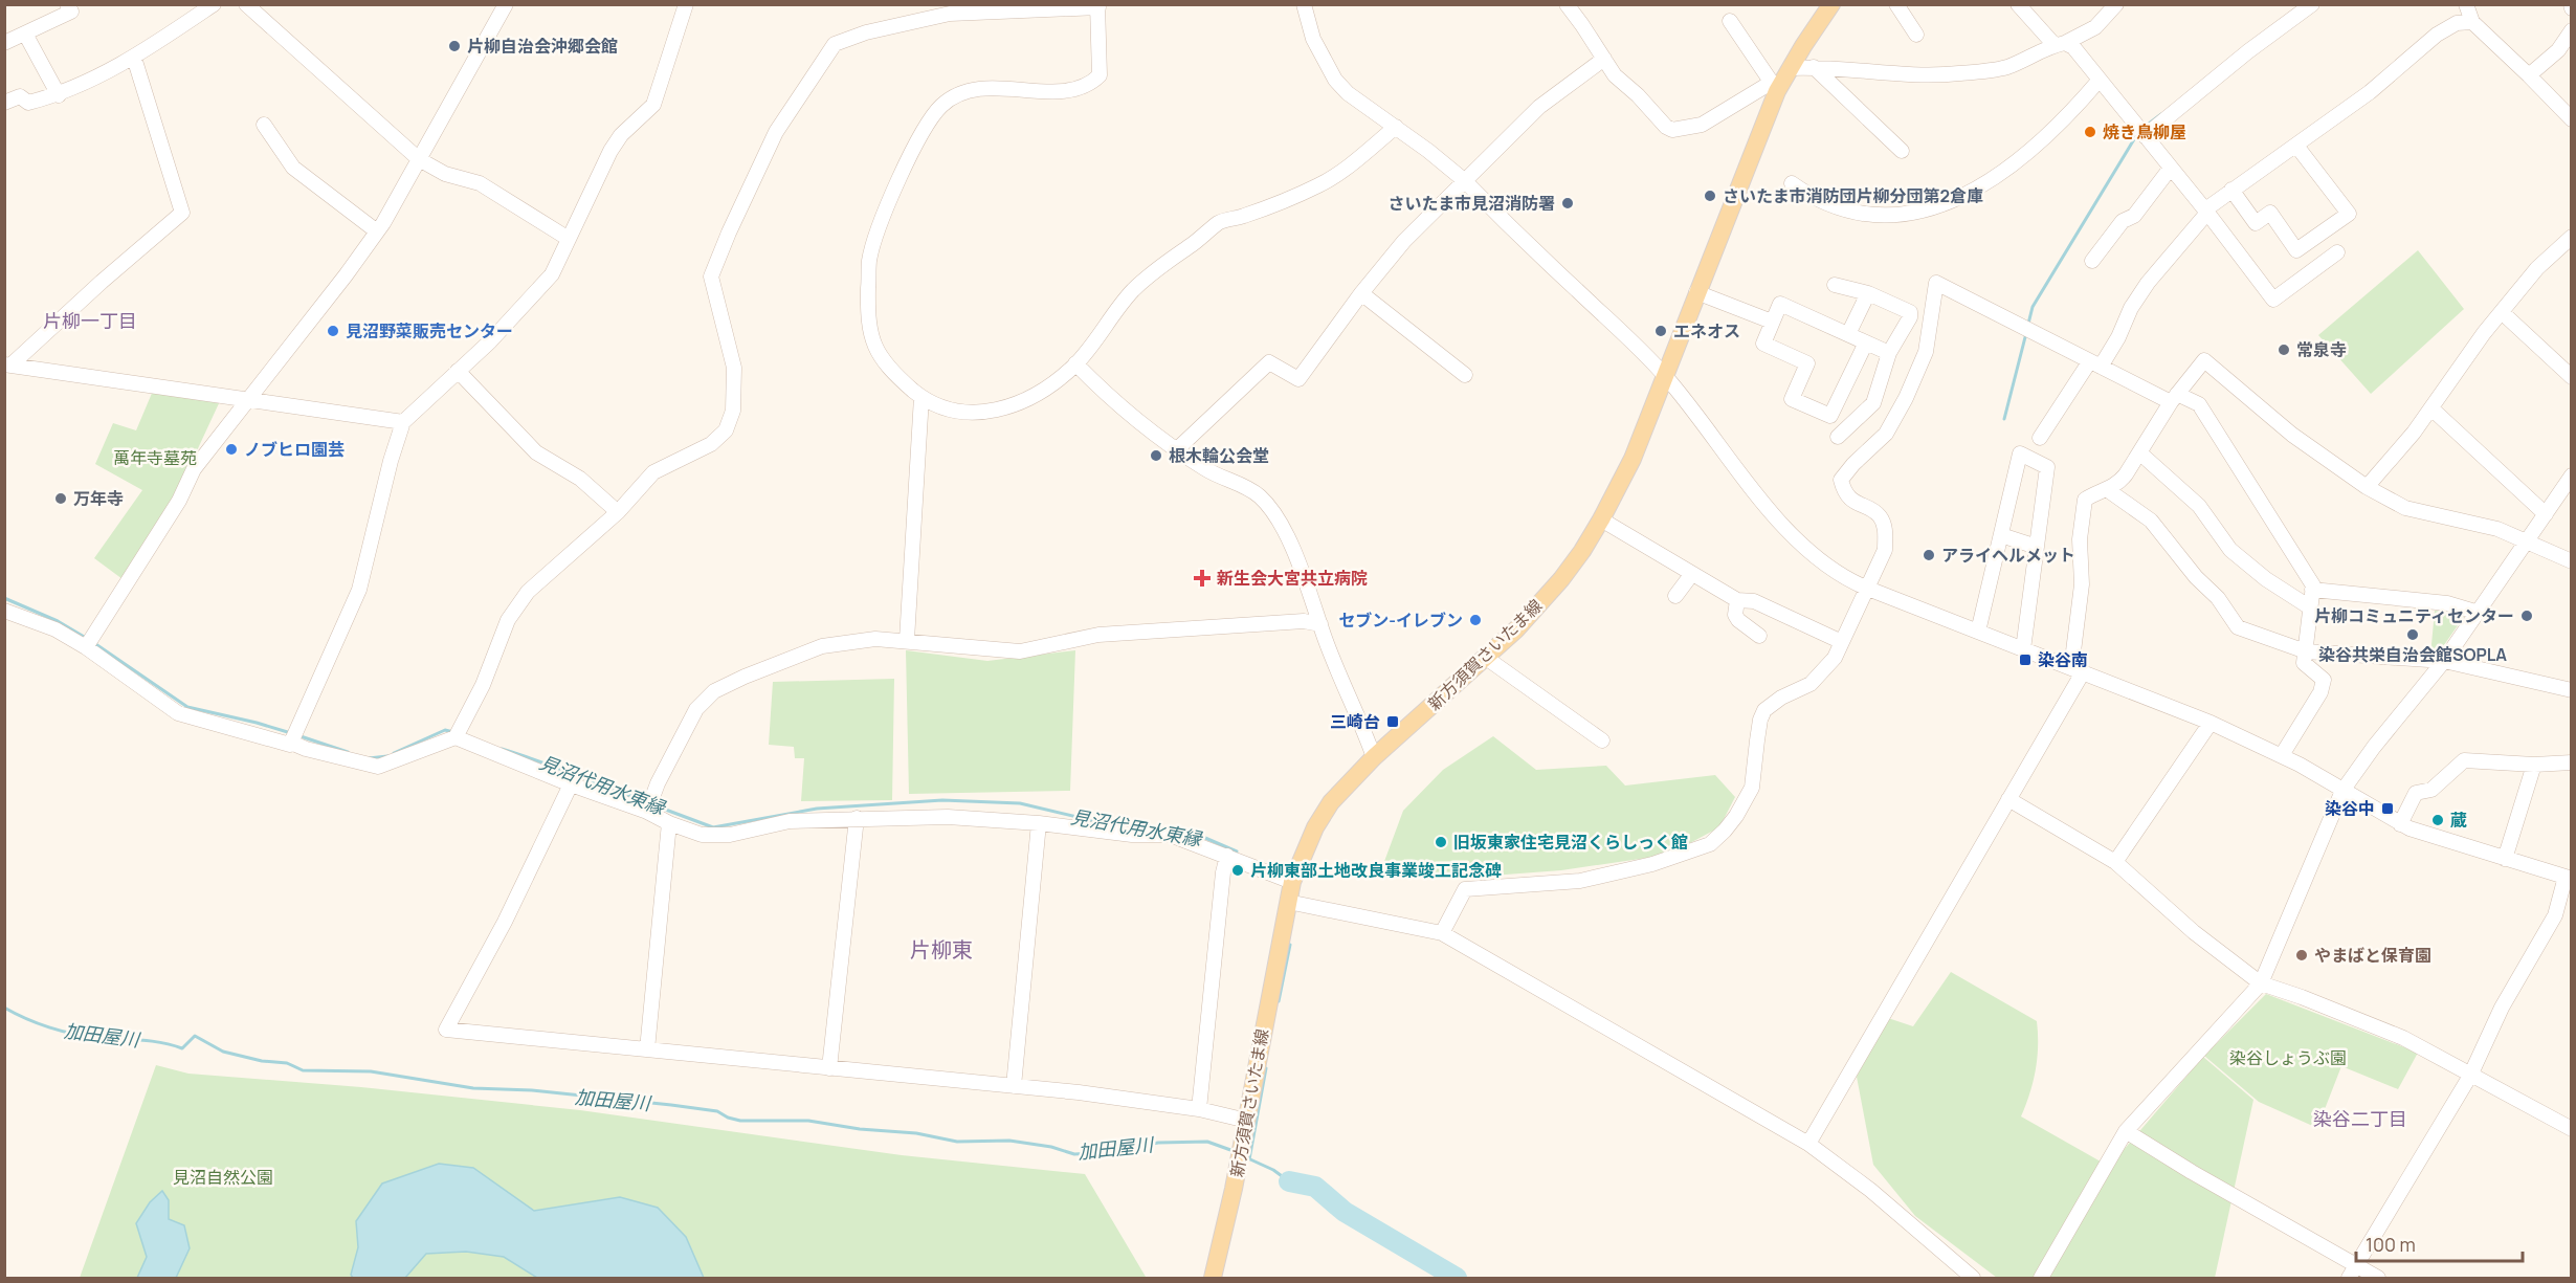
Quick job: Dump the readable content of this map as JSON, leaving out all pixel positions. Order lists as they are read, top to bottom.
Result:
{
  "streets": {
    "main road": ["新方須賀さいたま線"]
  },
  "districts": ["片柳一丁目", "片柳東", "染谷二丁目"],
  "water": ["見沼代用水東縁", "加田屋川"],
  "parks": ["萬年寺墓苑", "染谷しょうぶ園", "見沼自然公園"],
  "places": {
    "other": [
      "片柳自治会沖郷会館",
      "焼き鳥柳屋",
      "さいたま市消防団片柳分団第2倉庫",
      "さいたま市見沼消防署",
      "見沼野菜販売センター",
      "エネオス",
      "常泉寺",
      "ノブヒロ園芸",
      "根木輪公会堂",
      "万年寺",
      "アライヘルメット",
      "片柳コミュニティセンター",
      "セブン-イレブン",
      "染谷共栄自治会館SOPLA",
      "蔵",
      "旧坂東家住宅見沼くらしっく館",
      "片柳東部土地改良事業竣工記念碑",
      "やまばと保育園"
    ],
    "health": ["新生会大宮共立病院"],
    "transit": ["染谷南", "三崎台", "染谷中"]
  },
  "scale_bar": "100 m"
}
